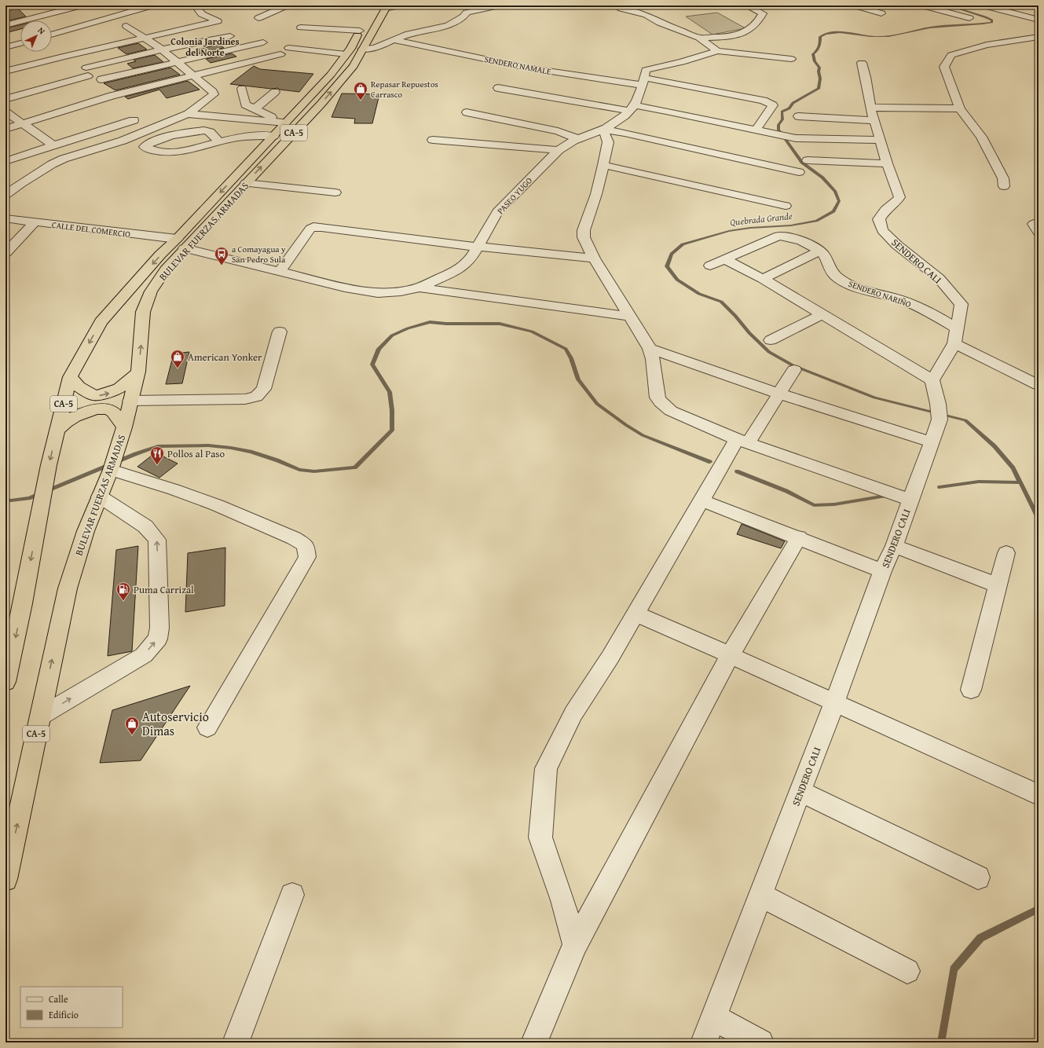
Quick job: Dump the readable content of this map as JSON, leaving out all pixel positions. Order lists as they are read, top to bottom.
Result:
{
  "streets": {
    "highway": ["CA-5", "BULEVAR FUERZAS ARMADAS"],
    "street": [
      "SENDERO NAMALE",
      "PASEO YUGO",
      "CALLE DEL COMERCIO",
      "SENDERO CALI",
      "SENDERO NARIÑO"
    ]
  },
  "crossings": [
    ["SENDERO NAMALE", "PASEO YUGO"],
    ["PASEO YUGO", "CALLE DEL COMERCIO"],
    ["PASEO YUGO", "BULEVAR FUERZAS ARMADAS"],
    ["CALLE DEL COMERCIO", "BULEVAR FUERZAS ARMADAS"],
    ["SENDERO CALI", "SENDERO NARIÑO"]
  ],
  "districts": ["Colonia Jardines del Norte"],
  "water": ["Quebrada Grande"],
  "places": {
    "shop": ["Repasar Repuestos Carrasco", "American Yonker", "Autoservicio Dimas"],
    "bus stop": ["a Comayagua y San Pedro Sula"],
    "restaurant": ["Pollos al Paso"],
    "fuel station": ["Puma Carrizal"]
  },
  "legend": ["Calle", "Edificio"],
  "north": "top right"
}
